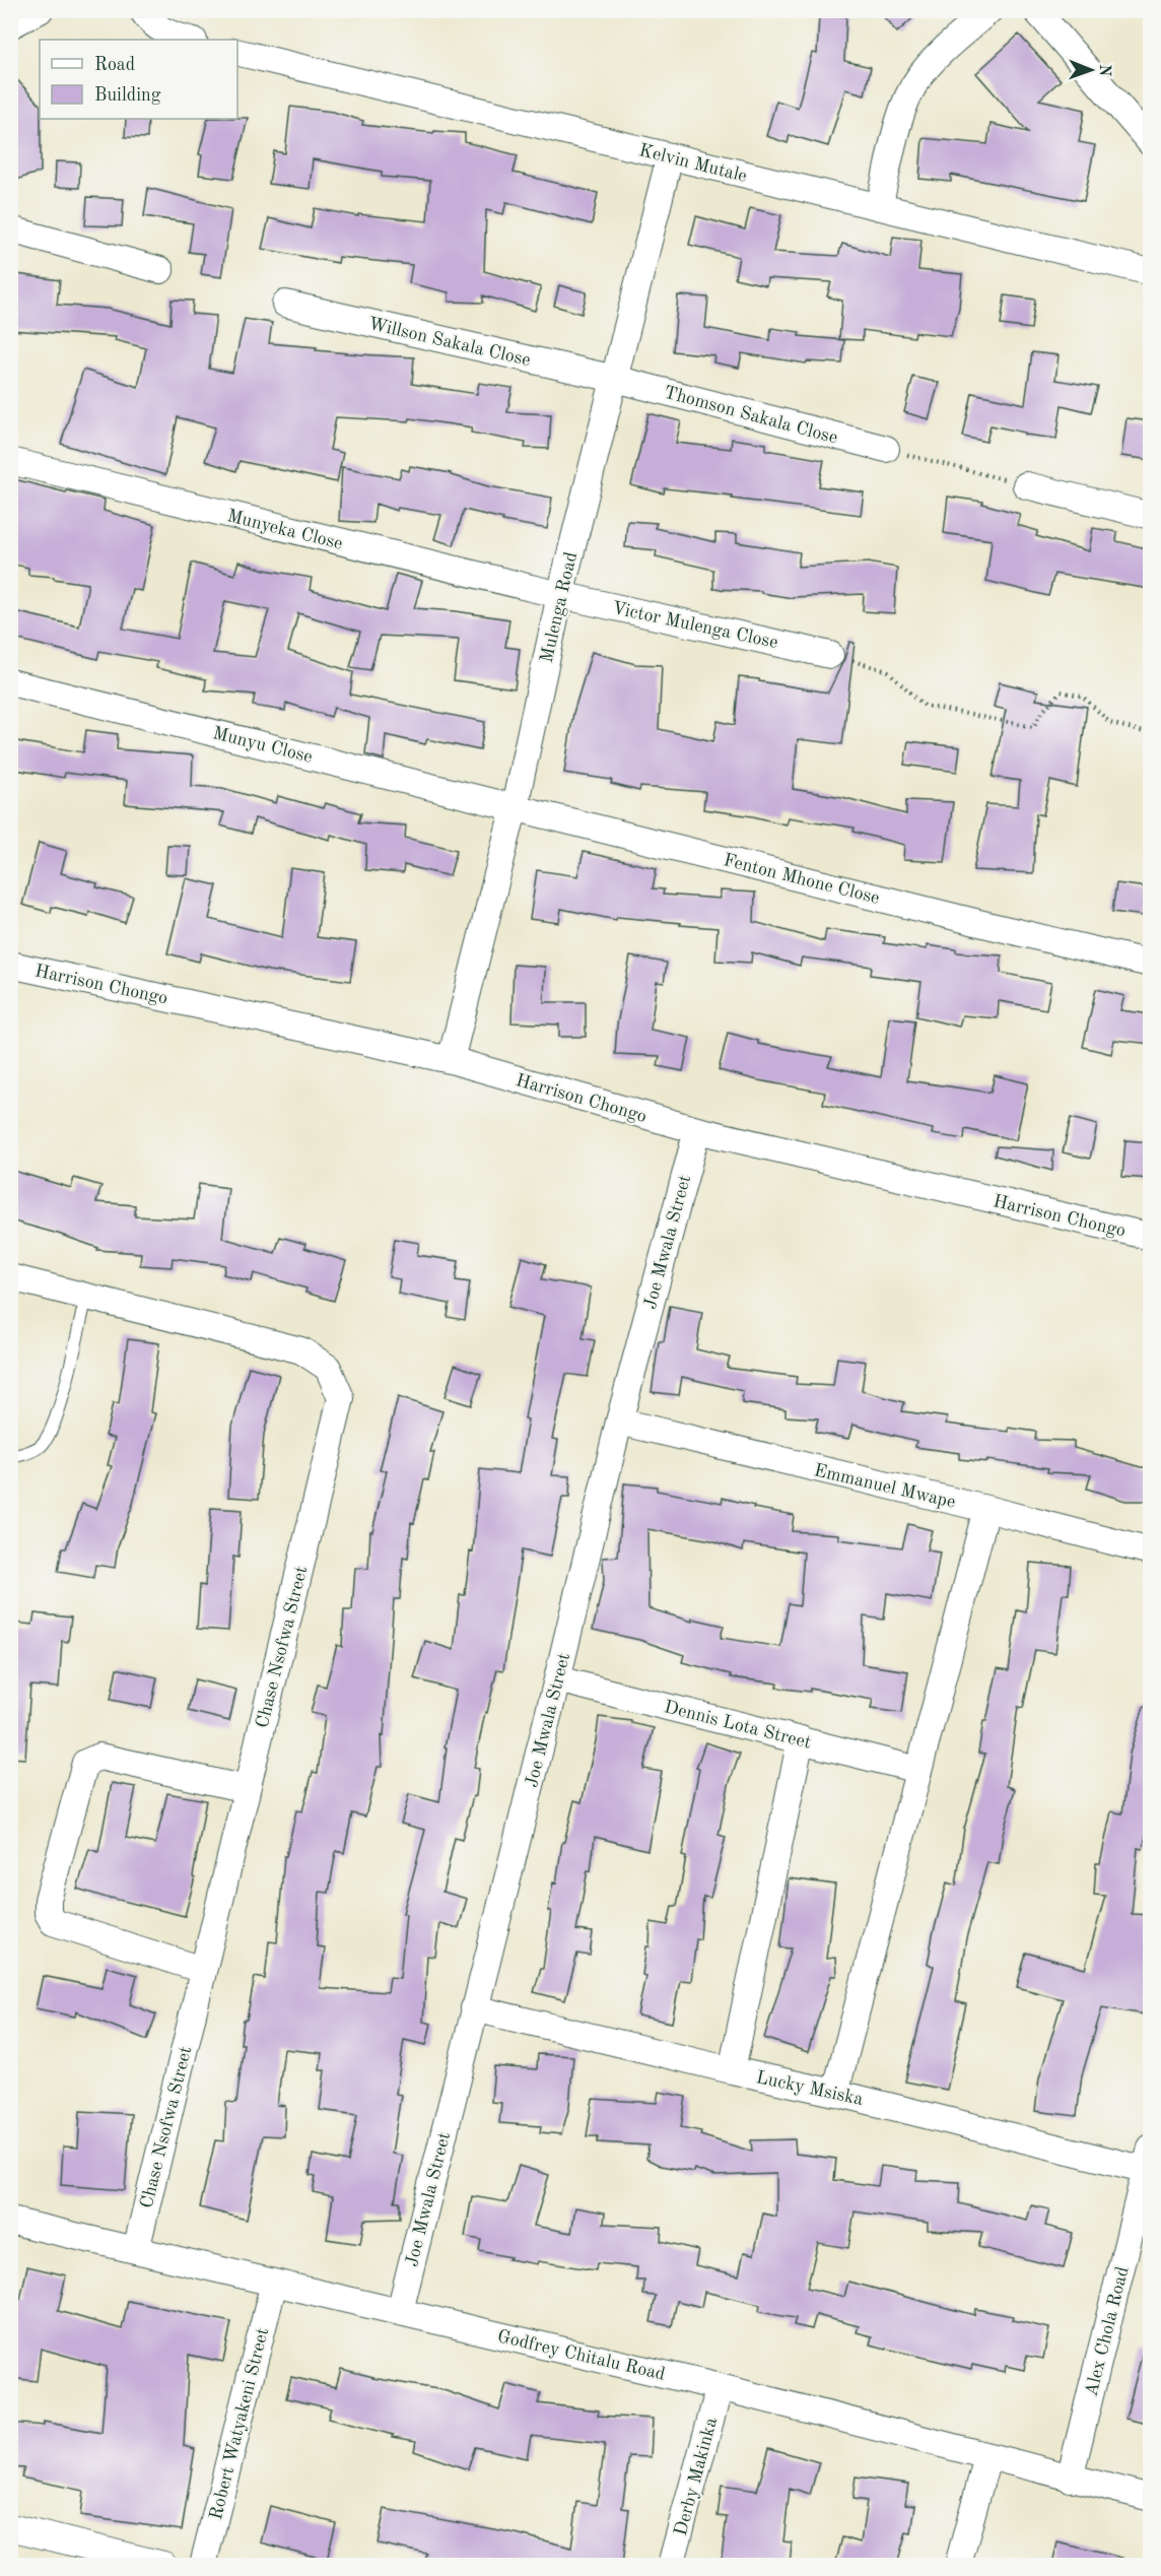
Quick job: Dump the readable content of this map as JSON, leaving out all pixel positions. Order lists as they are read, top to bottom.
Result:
{
  "streets": {
    "street": [
      "Kelvin Mutale",
      "Willson Sakala Close",
      "Thomson Sakala Close",
      "Munyeka Close",
      "Mulenga Road",
      "Victor Mulenga Close",
      "Munyu Close",
      "Fenton Mhone Close",
      "Harrison Chongo",
      "Joe Mwala Street",
      "Emmanuel Mwape",
      "Chase Nsofwa Street",
      "Dennis Lota Street",
      "Lucky Msiska",
      "Alex Chola Road",
      "Godfrey Chitalu Road",
      "Robert Watyakeni Street",
      "Derby Makinka"
    ]
  },
  "crossings": [
    ["Kelvin Mutale", "Mulenga Road"],
    ["Willson Sakala Close", "Thomson Sakala Close"],
    ["Willson Sakala Close", "Mulenga Road"],
    ["Thomson Sakala Close", "Mulenga Road"],
    ["Munyeka Close", "Mulenga Road"],
    ["Munyeka Close", "Victor Mulenga Close"],
    ["Mulenga Road", "Victor Mulenga Close"],
    ["Mulenga Road", "Munyu Close"],
    ["Mulenga Road", "Fenton Mhone Close"],
    ["Mulenga Road", "Harrison Chongo"],
    ["Munyu Close", "Fenton Mhone Close"],
    ["Harrison Chongo", "Joe Mwala Street"],
    ["Joe Mwala Street", "Emmanuel Mwape"],
    ["Joe Mwala Street", "Dennis Lota Street"],
    ["Joe Mwala Street", "Lucky Msiska"],
    ["Joe Mwala Street", "Godfrey Chitalu Road"],
    ["Chase Nsofwa Street", "Godfrey Chitalu Road"],
    ["Lucky Msiska", "Alex Chola Road"],
    ["Alex Chola Road", "Godfrey Chitalu Road"],
    ["Godfrey Chitalu Road", "Robert Watyakeni Street"],
    ["Godfrey Chitalu Road", "Derby Makinka"]
  ],
  "legend": ["Road", "Building"],
  "north": "right"
}
